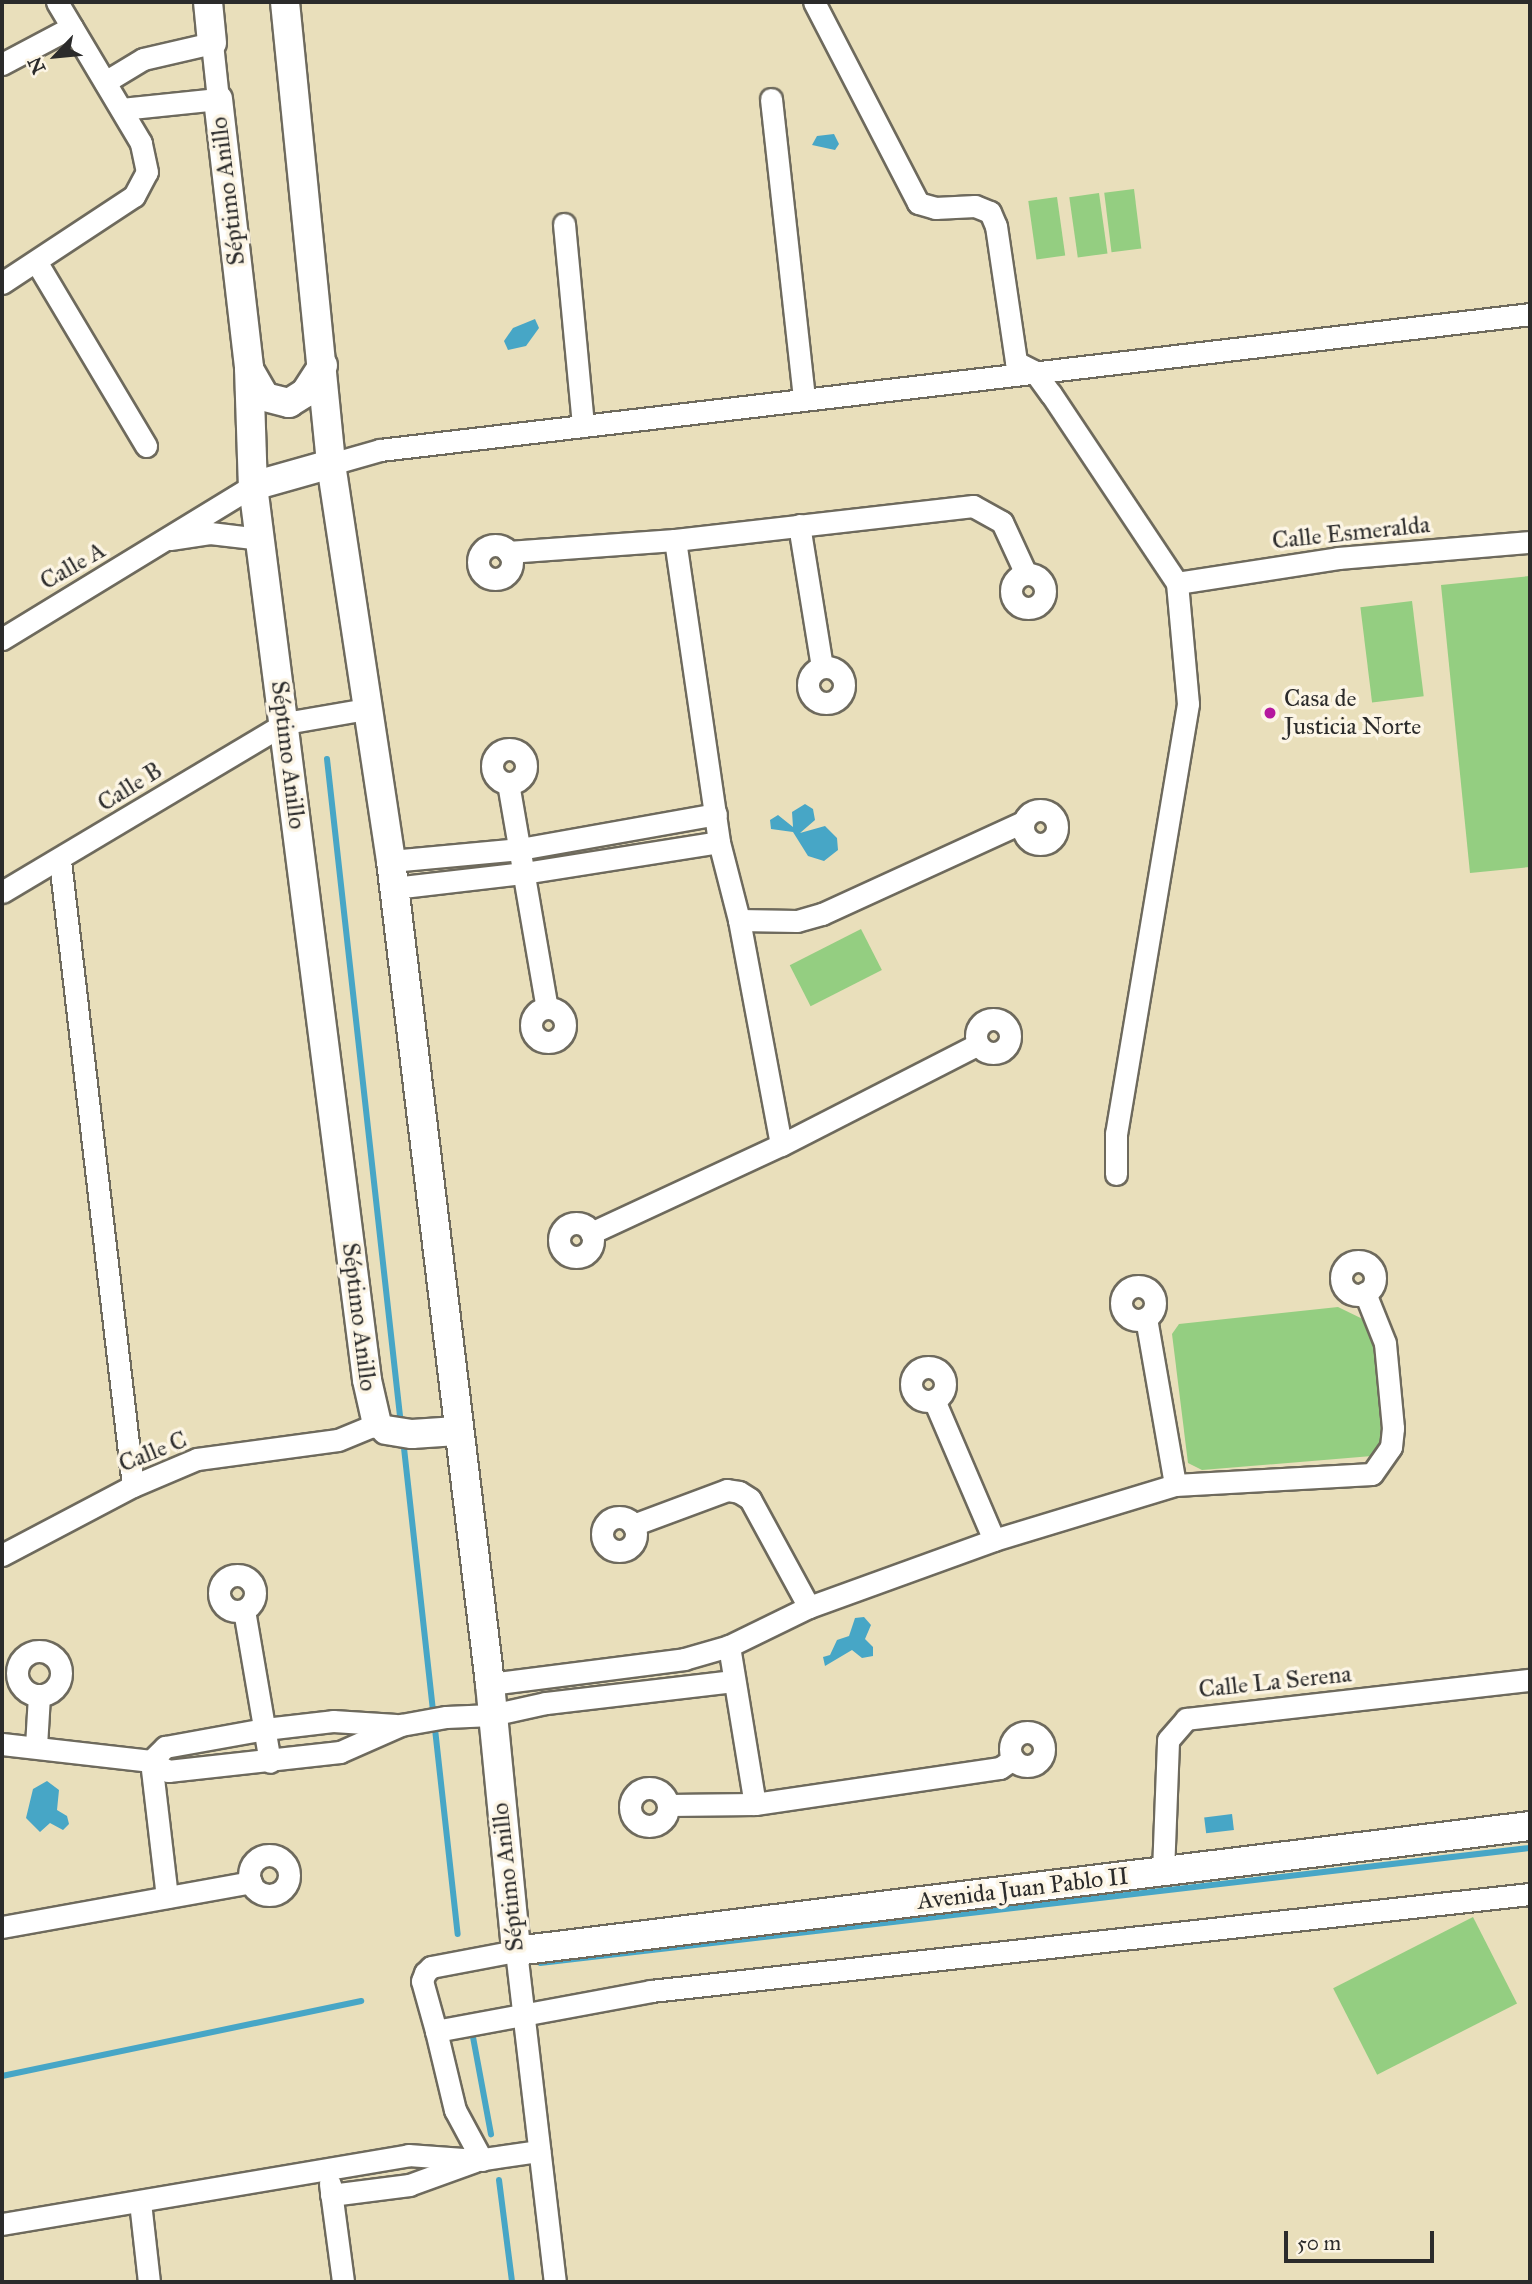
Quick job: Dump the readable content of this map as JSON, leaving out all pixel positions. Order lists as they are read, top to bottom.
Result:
{
  "streets": {
    "main road": ["Séptimo Anillo", "Avenida Juan Pablo II"],
    "street": [
      "Calle Esmeralda",
      "Calle A",
      "Calle B",
      "Calle C",
      "Calle La Serena"
    ]
  },
  "crossings": [
    ["Séptimo Anillo", "Calle B"],
    ["Séptimo Anillo", "Calle C"],
    ["Séptimo Anillo", "Avenida Juan Pablo II"],
    ["Calle La Serena", "Avenida Juan Pablo II"]
  ],
  "places": ["Casa de Justicia Norte"],
  "scale_bar": "50 m",
  "north": "bottom left"
}
